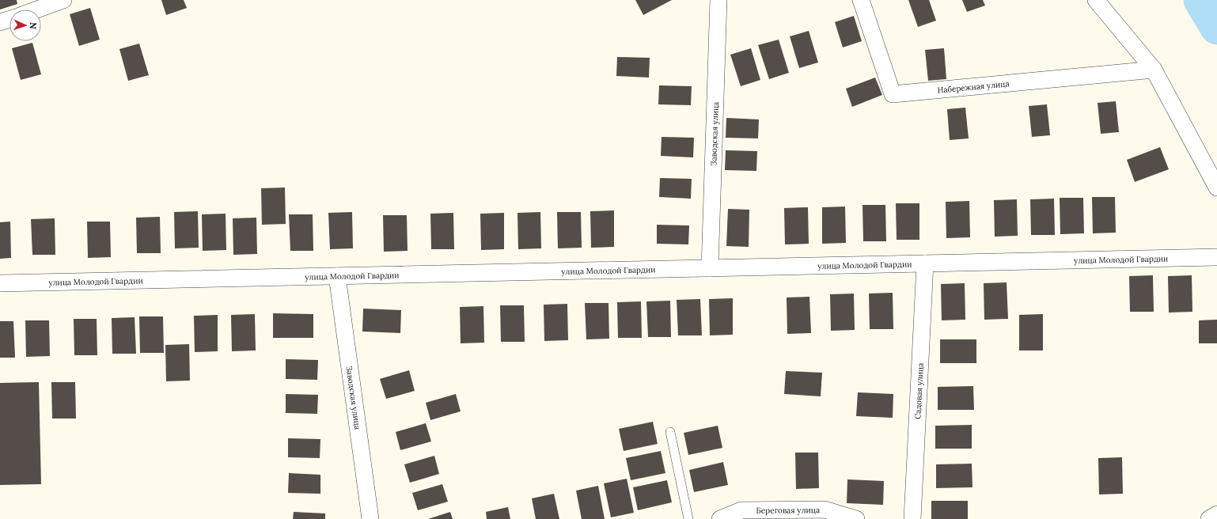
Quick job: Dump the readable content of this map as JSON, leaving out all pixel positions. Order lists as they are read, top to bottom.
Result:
{
  "streets": {
    "street": [
      "Набережная улица",
      "Заводская улица",
      "улица Молодой Гвардии",
      "Садовая улица",
      "Береговая улица"
    ]
  },
  "crossings": [
    ["Заводская улица", "улица Молодой Гвардии"],
    ["улица Молодой Гвардии", "Садовая улица"]
  ],
  "north": "right"
}
